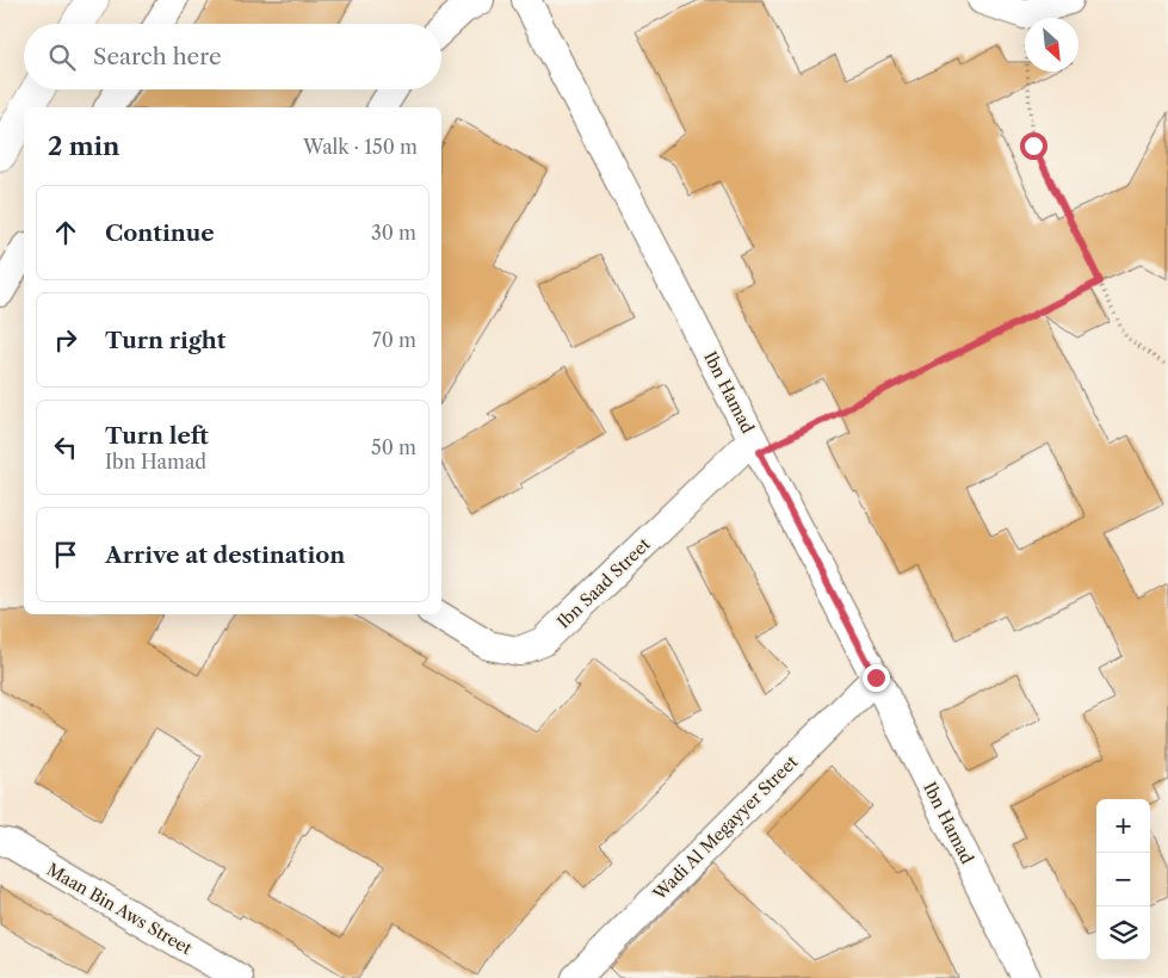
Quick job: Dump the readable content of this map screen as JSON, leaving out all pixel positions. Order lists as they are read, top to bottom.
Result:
{
  "streets": {
    "street": [
      "Ibn Hamad",
      "Ibn Saad Street",
      "Wadi Al Megayyer Street",
      "Maan Bin Aws Street"
    ]
  },
  "crossings": [
    ["Ibn Hamad", "Ibn Saad Street"],
    ["Ibn Hamad", "Wadi Al Megayyer Street"]
  ],
  "north": "bottom right",
  "page": {
    "search": "Search here",
    "heading": ["2 min", "Walk · 150 m"],
    "list": [
      ["Continue", "30 m"],
      ["Turn right", "70 m"],
      ["Turn left", "Ibn Hamad", "50 m"],
      "Arrive at destination"
    ],
    "map_buttons": ["+", "−"]
  }
}
